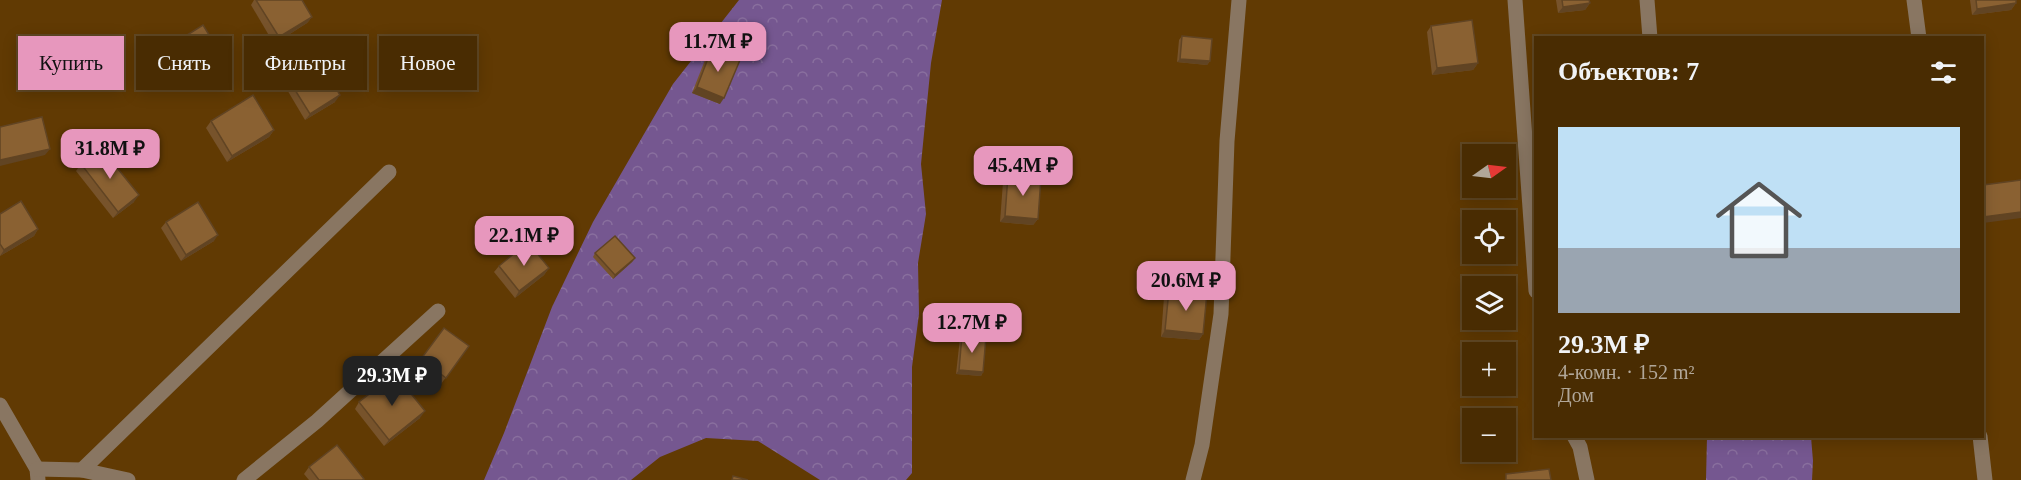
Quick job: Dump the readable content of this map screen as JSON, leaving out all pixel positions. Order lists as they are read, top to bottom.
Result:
{
  "north": "right",
  "page": {
    "price": [
      "11.7M ₽",
      "31.8M ₽",
      "45.4M ₽",
      "22.1M ₽",
      "20.6M ₽",
      "12.7M ₽",
      "29.3M ₽"
    ],
    "chip": [
      "Купить",
      "Снять",
      "Фильтры",
      "Новое"
    ],
    "heading": "Объектов: 7",
    "list": [
      {
        "name": "29.3M ₽",
        "note": "4-комн. · 152 m² · Дом"
      }
    ],
    "map_buttons": ["+", "−"]
  }
}
